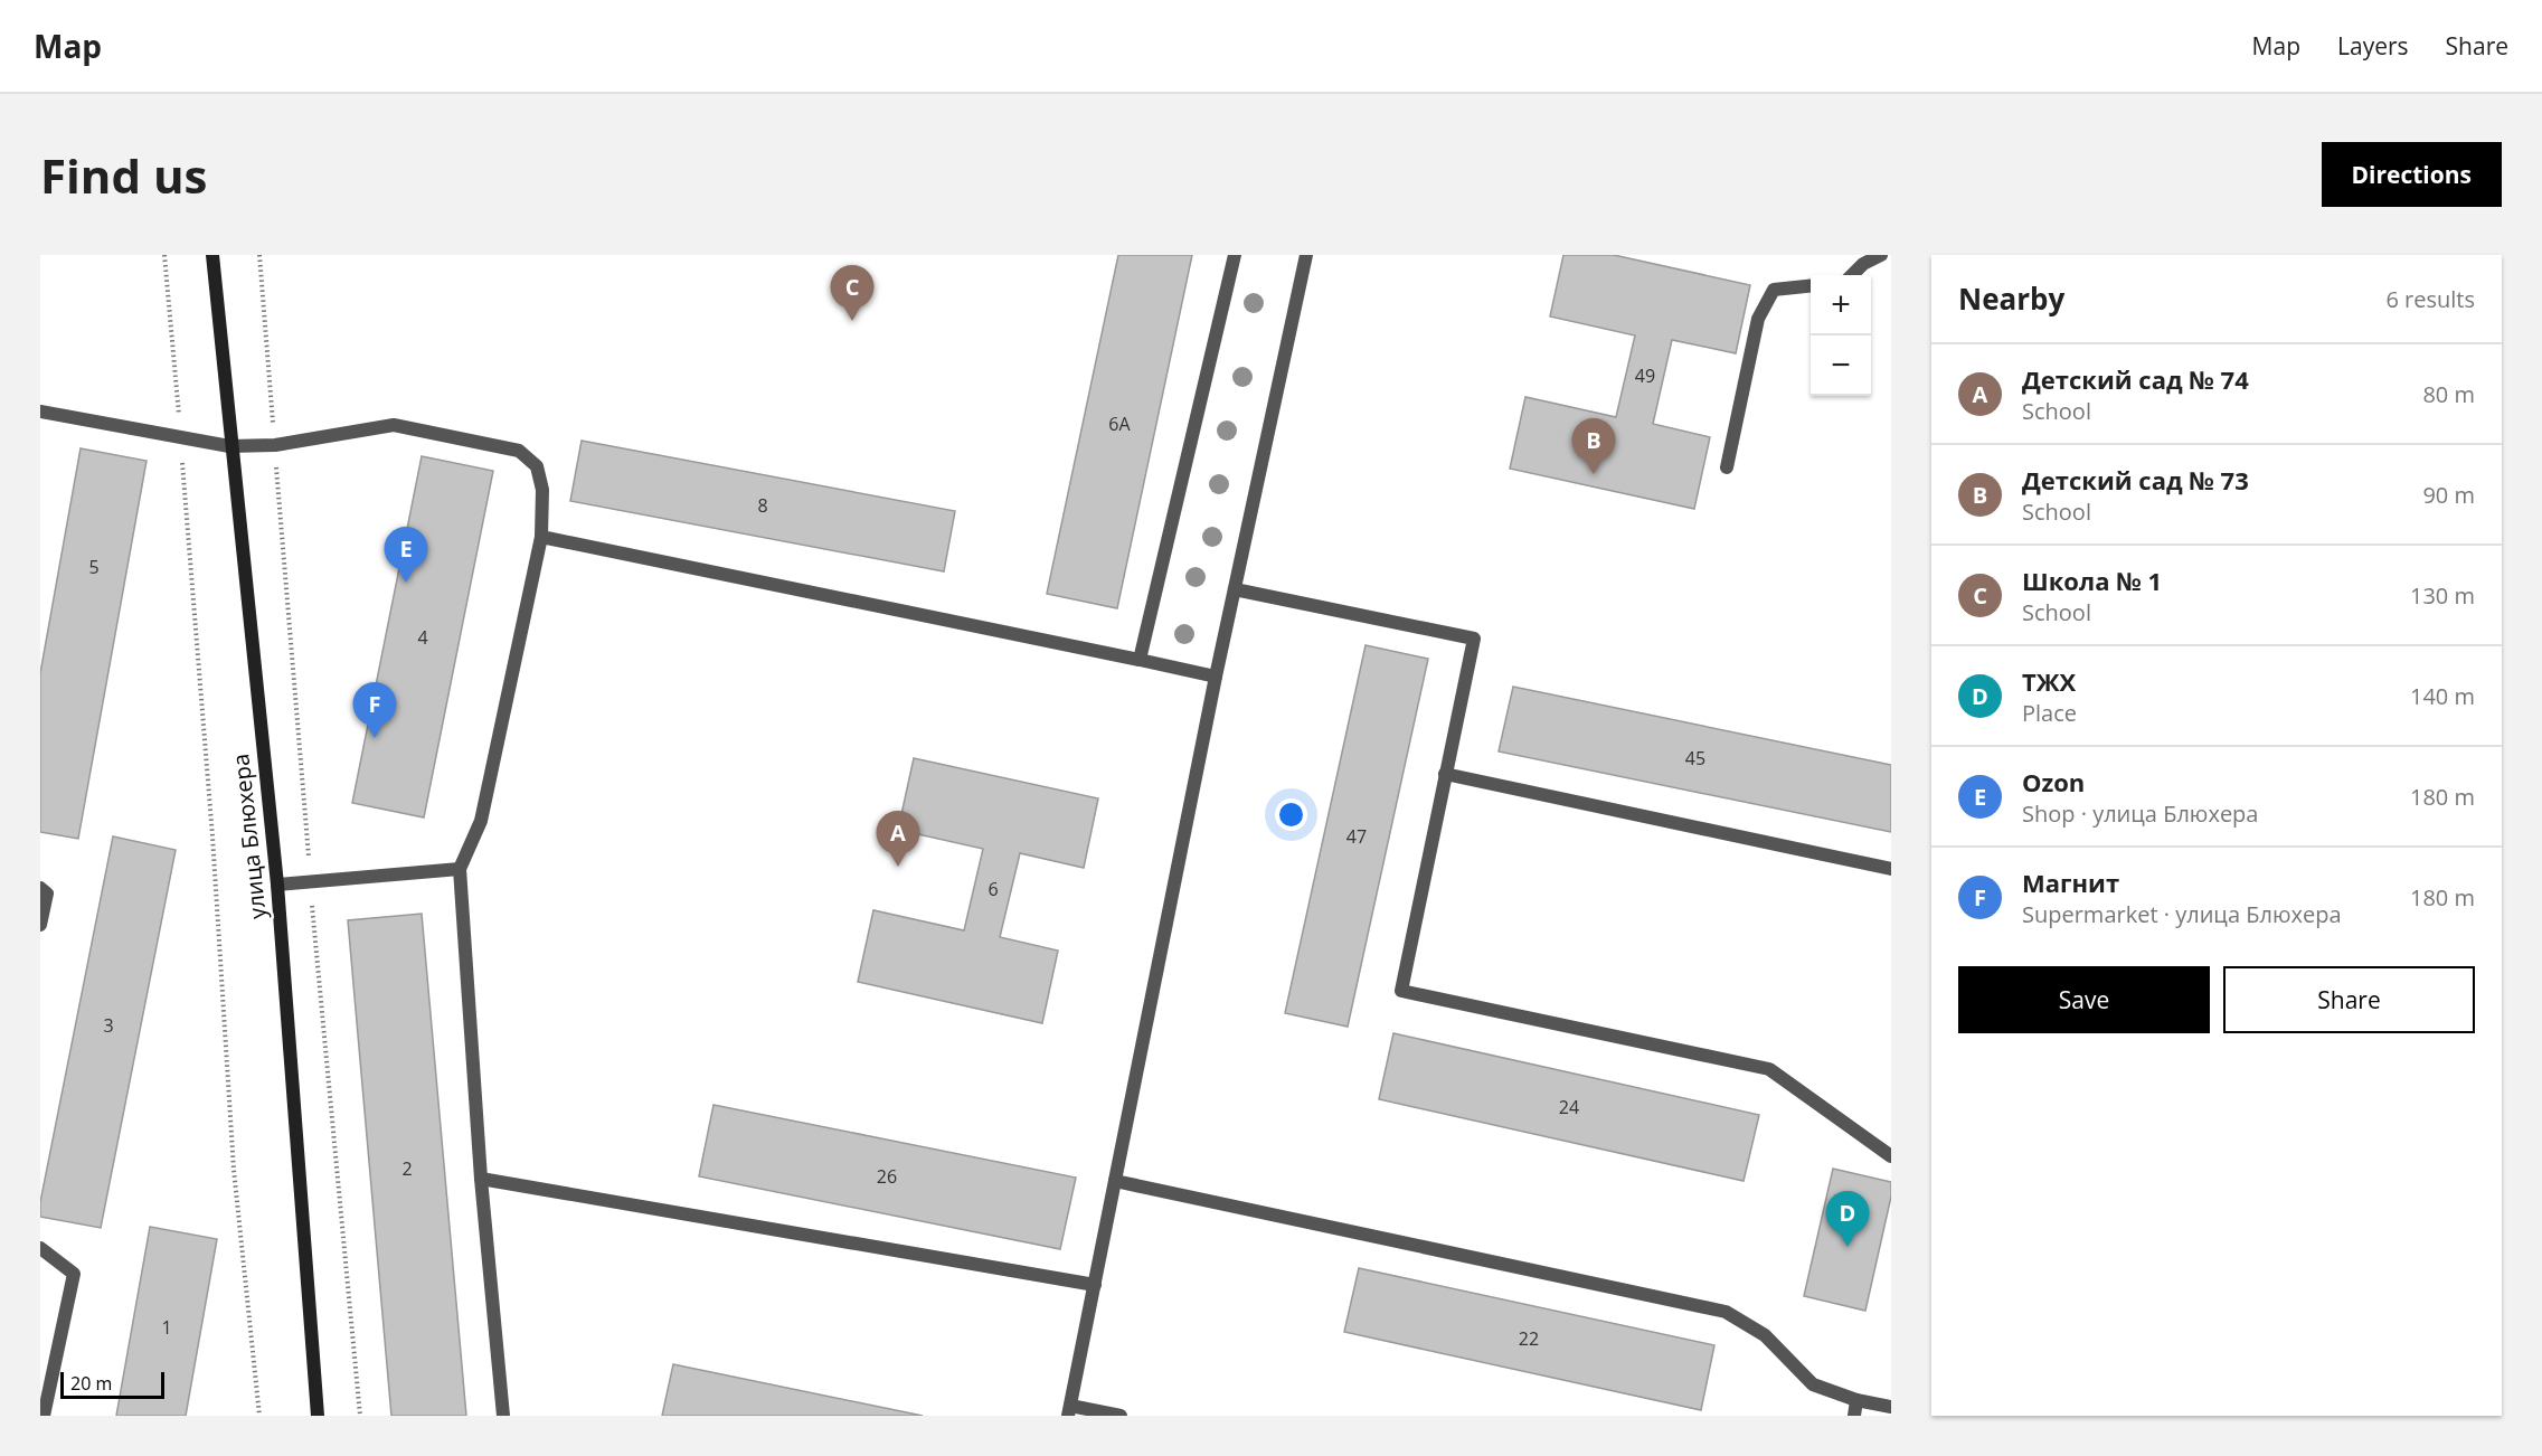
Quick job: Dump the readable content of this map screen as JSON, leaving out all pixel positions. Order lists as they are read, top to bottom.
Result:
{
  "streets": {
    "street": ["улица Блюхера"]
  },
  "house_numbers": [
    "49",
    "6А",
    "8",
    "5",
    "4",
    "45",
    "47",
    "6",
    "3",
    "24",
    "2",
    "26",
    "1",
    "22"
  ],
  "scale_bar": "20 m",
  "page": {
    "header": "Map",
    "nav": ["Map", "Layers", "Share"],
    "buttons": [
      "Directions",
      ["Save", "Share"]
    ],
    "title": "Find us",
    "heading": ["Nearby", "6 results"],
    "pins": [
      "C",
      "B",
      "E",
      "F",
      "A",
      "D"
    ],
    "map_buttons": ["+", "−"],
    "list": [
      {
        "mark": "A",
        "name": "Детский сад № 74",
        "note": "School",
        "value": "80 m"
      },
      {
        "mark": "B",
        "name": "Детский сад № 73",
        "note": "School",
        "value": "90 m"
      },
      {
        "mark": "C",
        "name": "Школа № 1",
        "note": "School",
        "value": "130 m"
      },
      {
        "mark": "D",
        "name": "ТЖХ",
        "note": "Place",
        "value": "140 m"
      },
      {
        "mark": "E",
        "name": "Ozon",
        "note": "Shop · улица Блюхера",
        "value": "180 m"
      },
      {
        "mark": "F",
        "name": "Магнит",
        "note": "Supermarket · улица Блюхера",
        "value": "180 m"
      }
    ],
    "scale": "20 m"
  }
}
